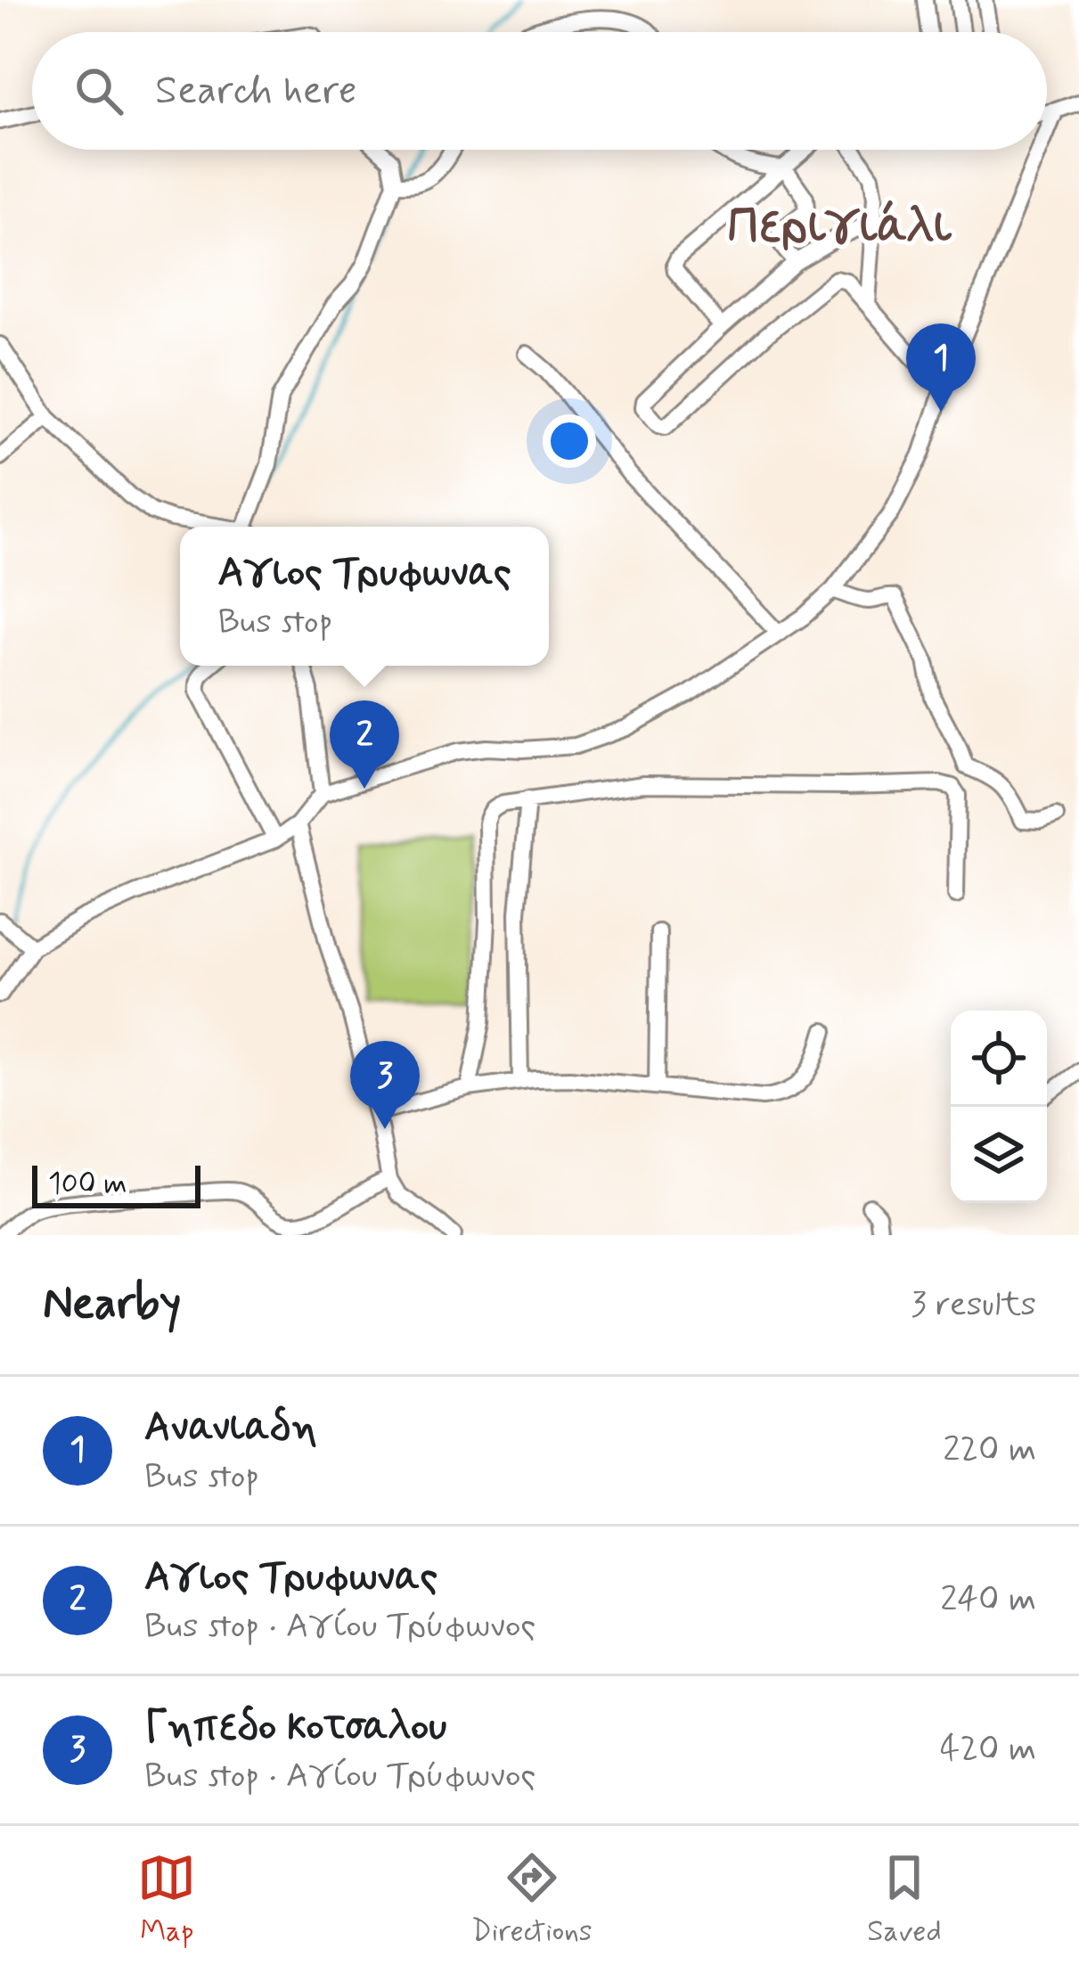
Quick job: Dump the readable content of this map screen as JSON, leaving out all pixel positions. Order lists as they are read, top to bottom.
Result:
{
  "districts": ["Περιγιάλι"],
  "scale_bar": "100 m",
  "page": {
    "search": "Search here",
    "pins": ["1", "2", "3"],
    "popup": ["Αγιος Τρυφωνας", "Bus stop"],
    "scale": "100 m",
    "heading": ["Nearby", "3 results"],
    "list": [
      {
        "mark": "1",
        "name": "Ανανιαδη",
        "note": "Bus stop",
        "value": "220 m"
      },
      {
        "mark": "2",
        "name": "Αγιος Τρυφωνας",
        "note": "Bus stop · Αγίου Τρύφωνος",
        "value": "240 m"
      },
      {
        "mark": "3",
        "name": "Γηπεδο κοτσαλου",
        "note": "Bus stop · Αγίου Τρύφωνος",
        "value": "420 m"
      }
    ],
    "nav": ["Map", "Directions", "Saved"]
  }
}
